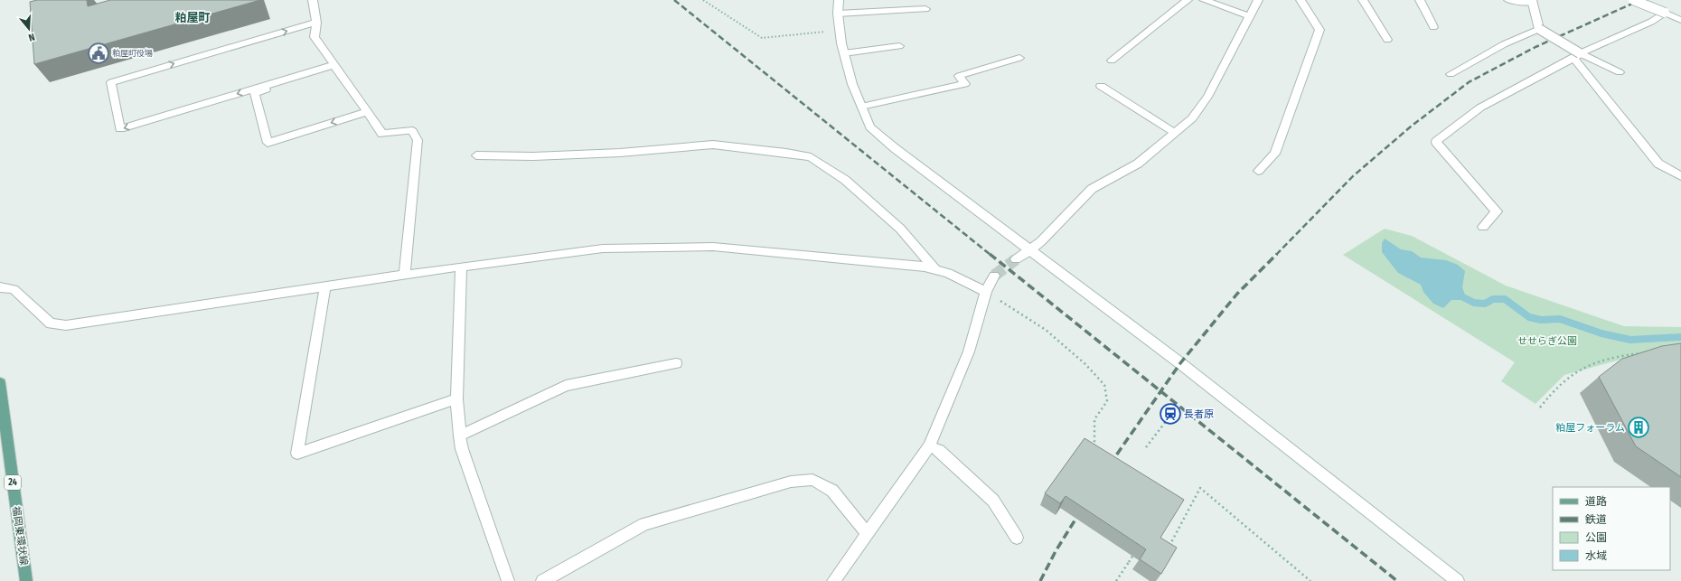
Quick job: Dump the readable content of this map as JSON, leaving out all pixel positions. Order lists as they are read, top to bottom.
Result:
{
  "streets": {
    "main road": ["24", "福岡東環状線"]
  },
  "districts": ["粕屋町"],
  "parks": ["せせらぎ公園"],
  "places": {
    "public building": ["粕屋町役場"],
    "station": ["長者原"],
    "building": ["粕屋フォーラム"]
  },
  "legend": [
    "道路",
    "鉄道",
    "公園",
    "水域"
  ],
  "north": "bottom"
}
